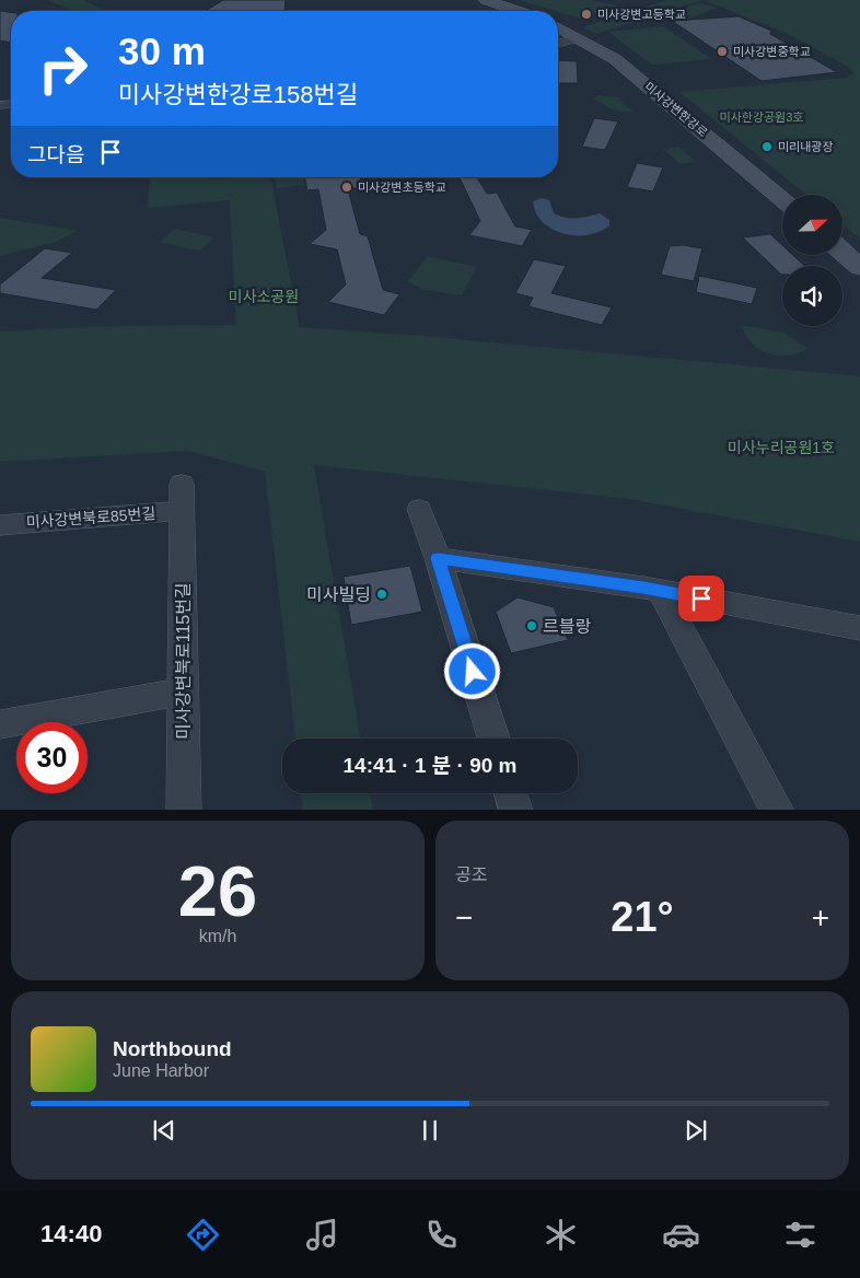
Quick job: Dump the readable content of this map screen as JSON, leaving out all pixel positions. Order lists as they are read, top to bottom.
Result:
{
  "streets": {
    "street": ["미사강변한강로", "미사강변북로85번길", "미사강변북로115번길"]
  },
  "crossings": [
    ["미사강변북로85번길", "미사강변북로115번길"]
  ],
  "parks": ["미사한강공원3호", "미사소공원", "미사누리공원1호"],
  "places": [
    "미사강변고등학교",
    "미사강변중학교",
    "미리내광장",
    "미사강변초등학교",
    "미사빌딩",
    "르블랑"
  ],
  "north": "right",
  "page": {
    "turn": ["30 m", "미사강변한강로158번길"],
    "then": "그다음",
    "limit": "30",
    "trip": "14:41 · 1 분 · 90 m",
    "tile": [
      ["26", "km/h"],
      "공조"
    ],
    "heat": ["−", "21°", "+"],
    "song": ["Northbound", "June Harbor"],
    "tabs": "14:40"
  }
}
